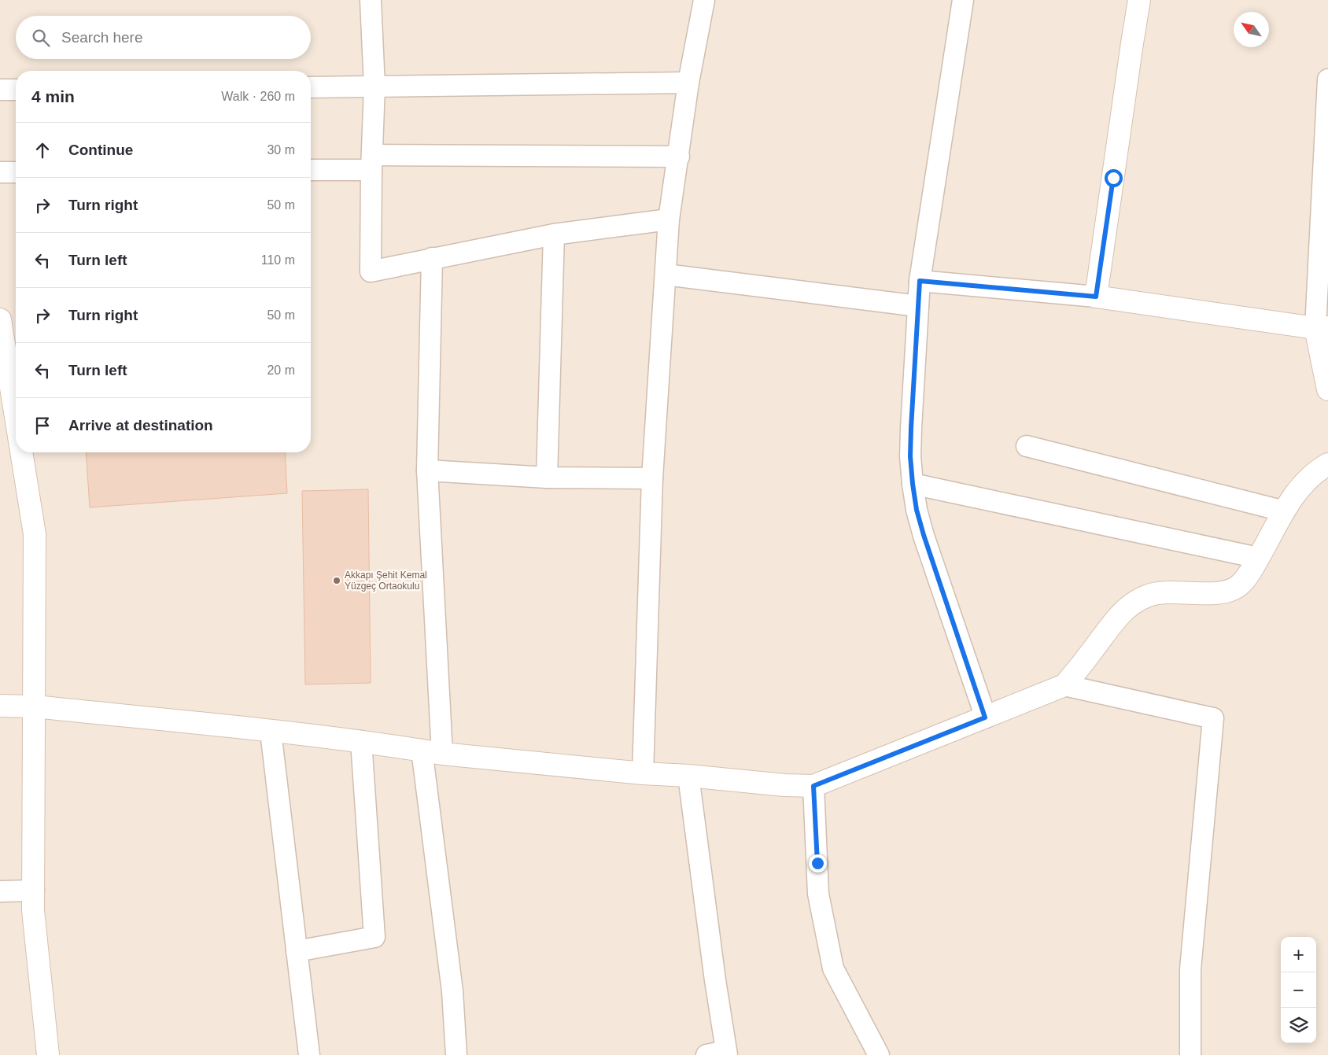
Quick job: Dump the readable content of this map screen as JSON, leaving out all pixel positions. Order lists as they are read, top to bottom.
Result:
{
  "places": ["Akkapı Şehit Kemal Yüzgeç Ortaokulu"],
  "north": "top left",
  "page": {
    "search": "Search here",
    "heading": ["4 min", "Walk · 260 m"],
    "list": [
      ["Continue", "30 m"],
      ["Turn right", "50 m"],
      ["Turn left", "110 m"],
      ["Turn right", "50 m"],
      ["Turn left", "20 m"],
      "Arrive at destination"
    ],
    "map_buttons": ["+", "−"]
  }
}
